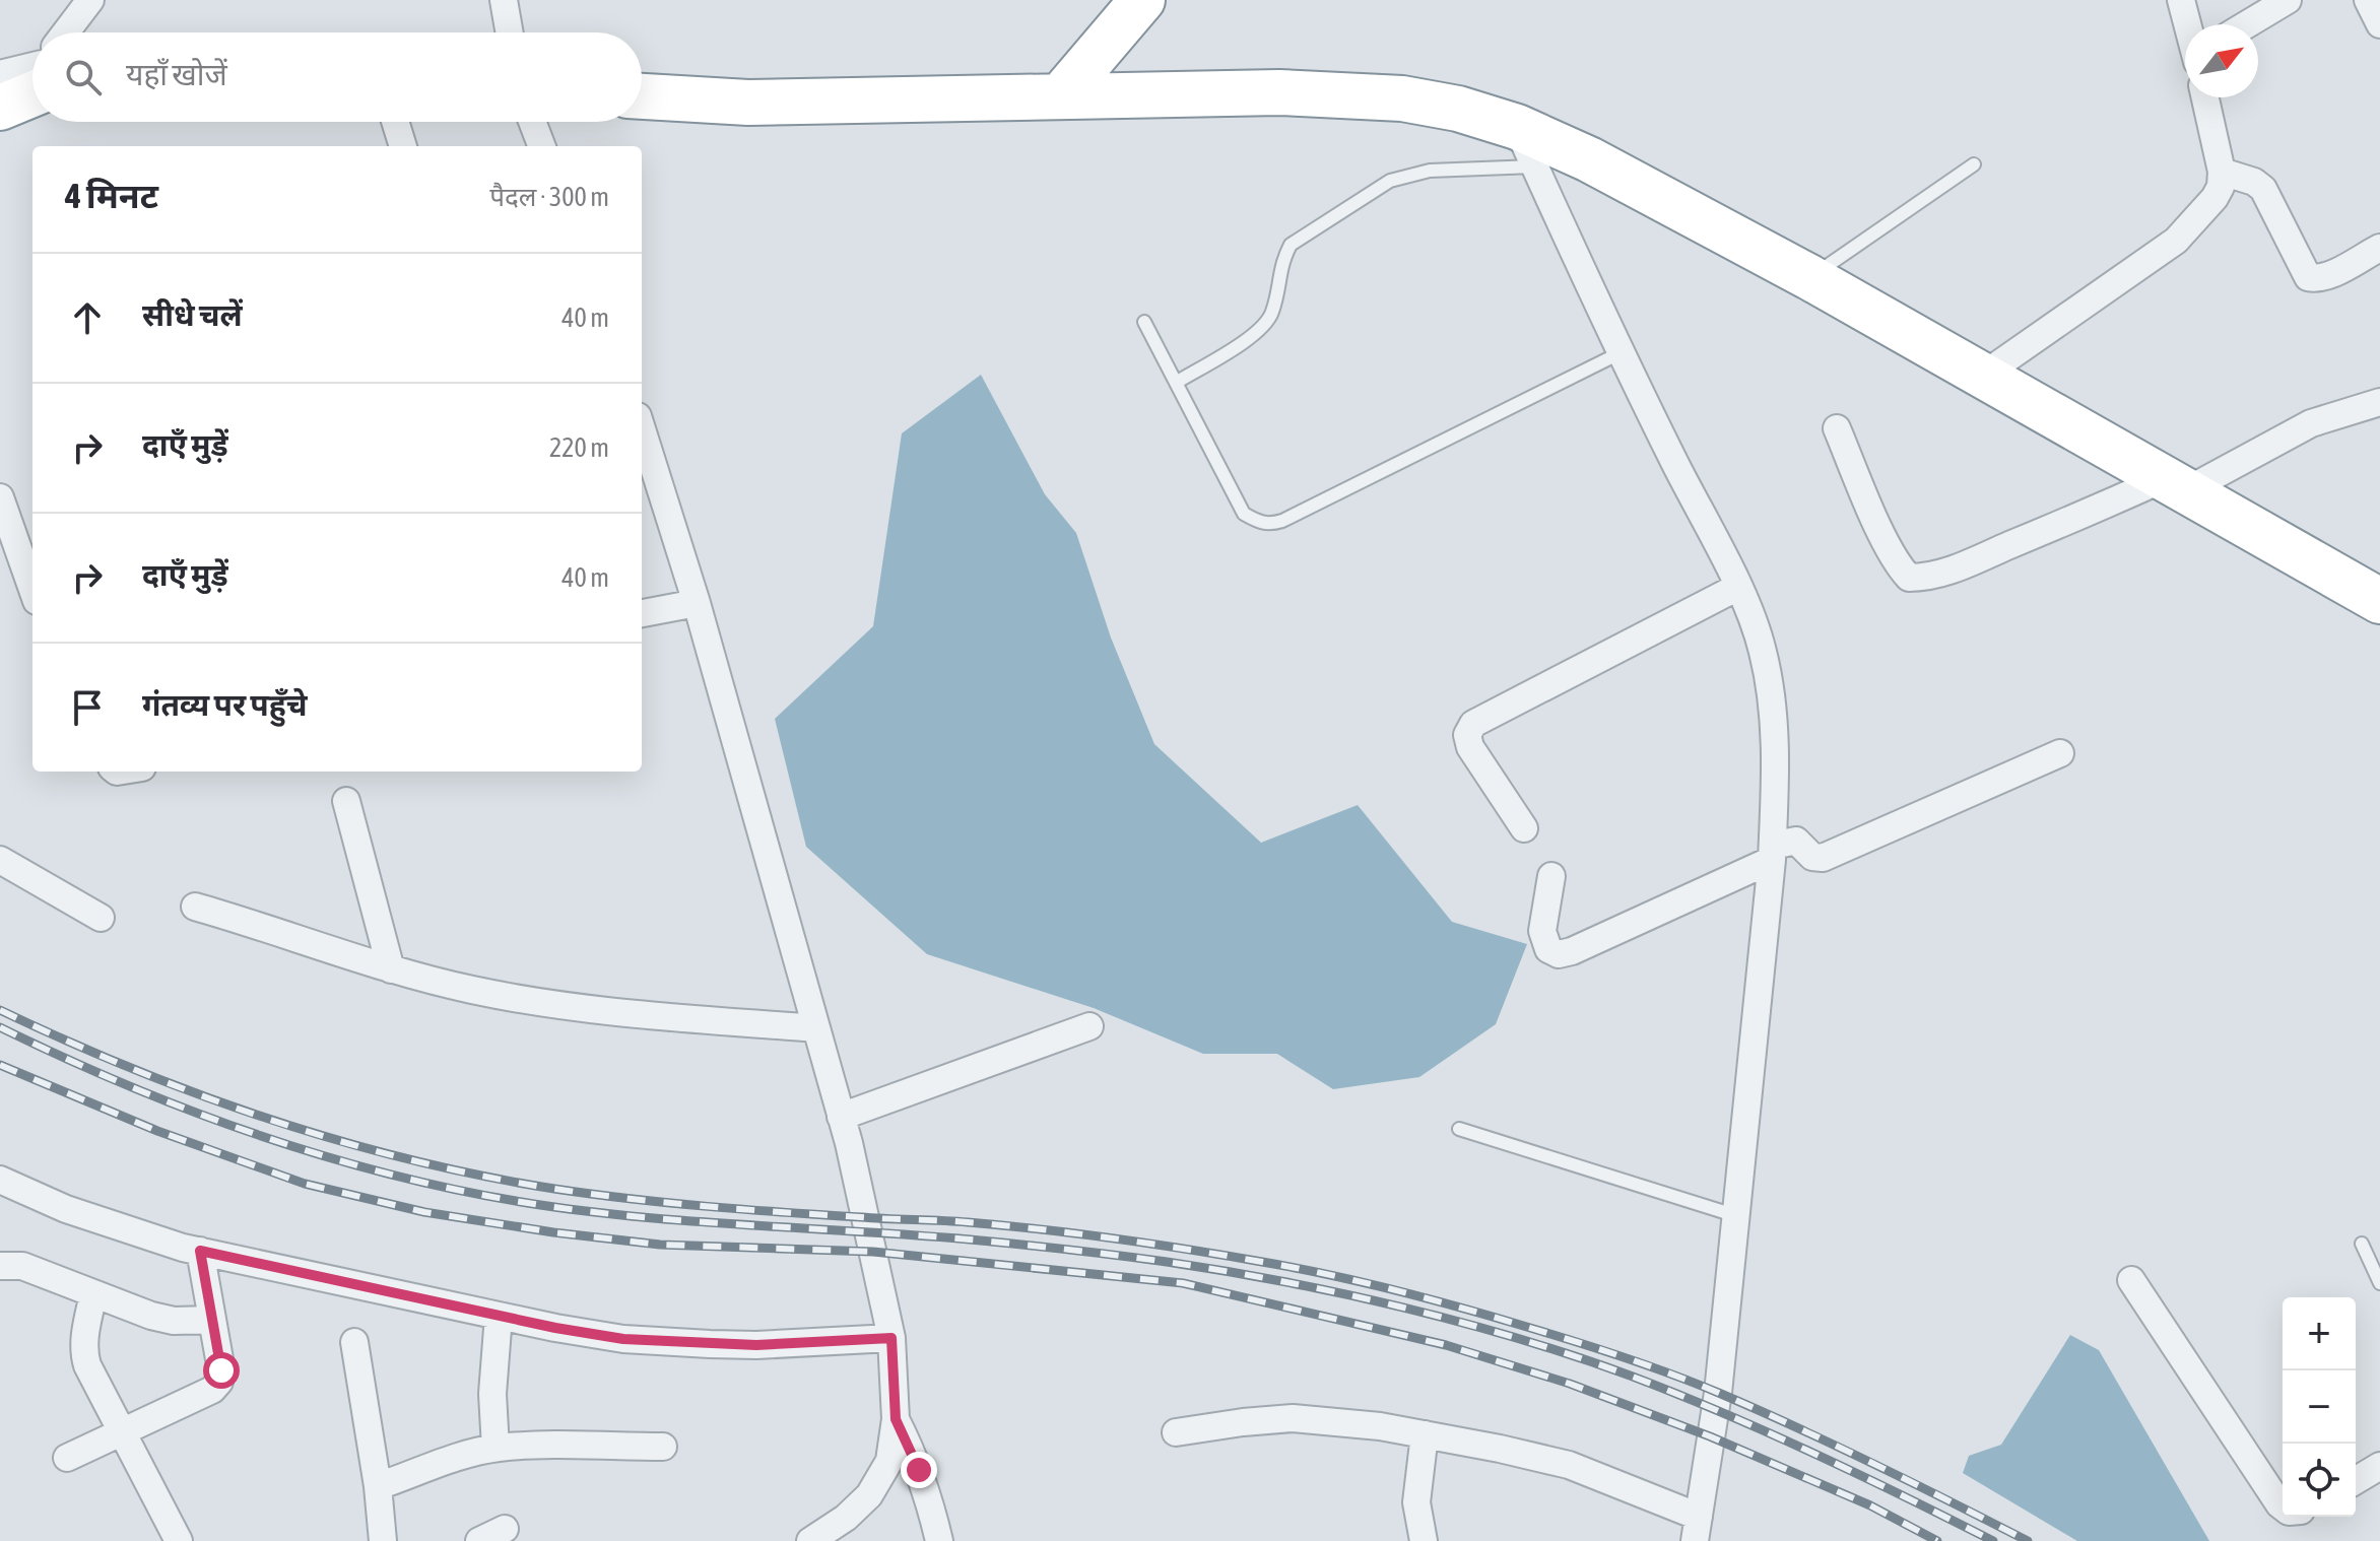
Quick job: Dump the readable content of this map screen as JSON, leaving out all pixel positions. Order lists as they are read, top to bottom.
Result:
{
  "north": "top right",
  "page": {
    "search": "यहाँ खोजें",
    "heading": ["4 मिनट", "पैदल · 300 m"],
    "list": [
      ["सीधे चलें", "40 m"],
      ["दाएँ मुड़ें", "220 m"],
      ["दाएँ मुड़ें", "40 m"],
      "गंतव्य पर पहुँचे"
    ],
    "map_buttons": ["+", "−"]
  }
}
